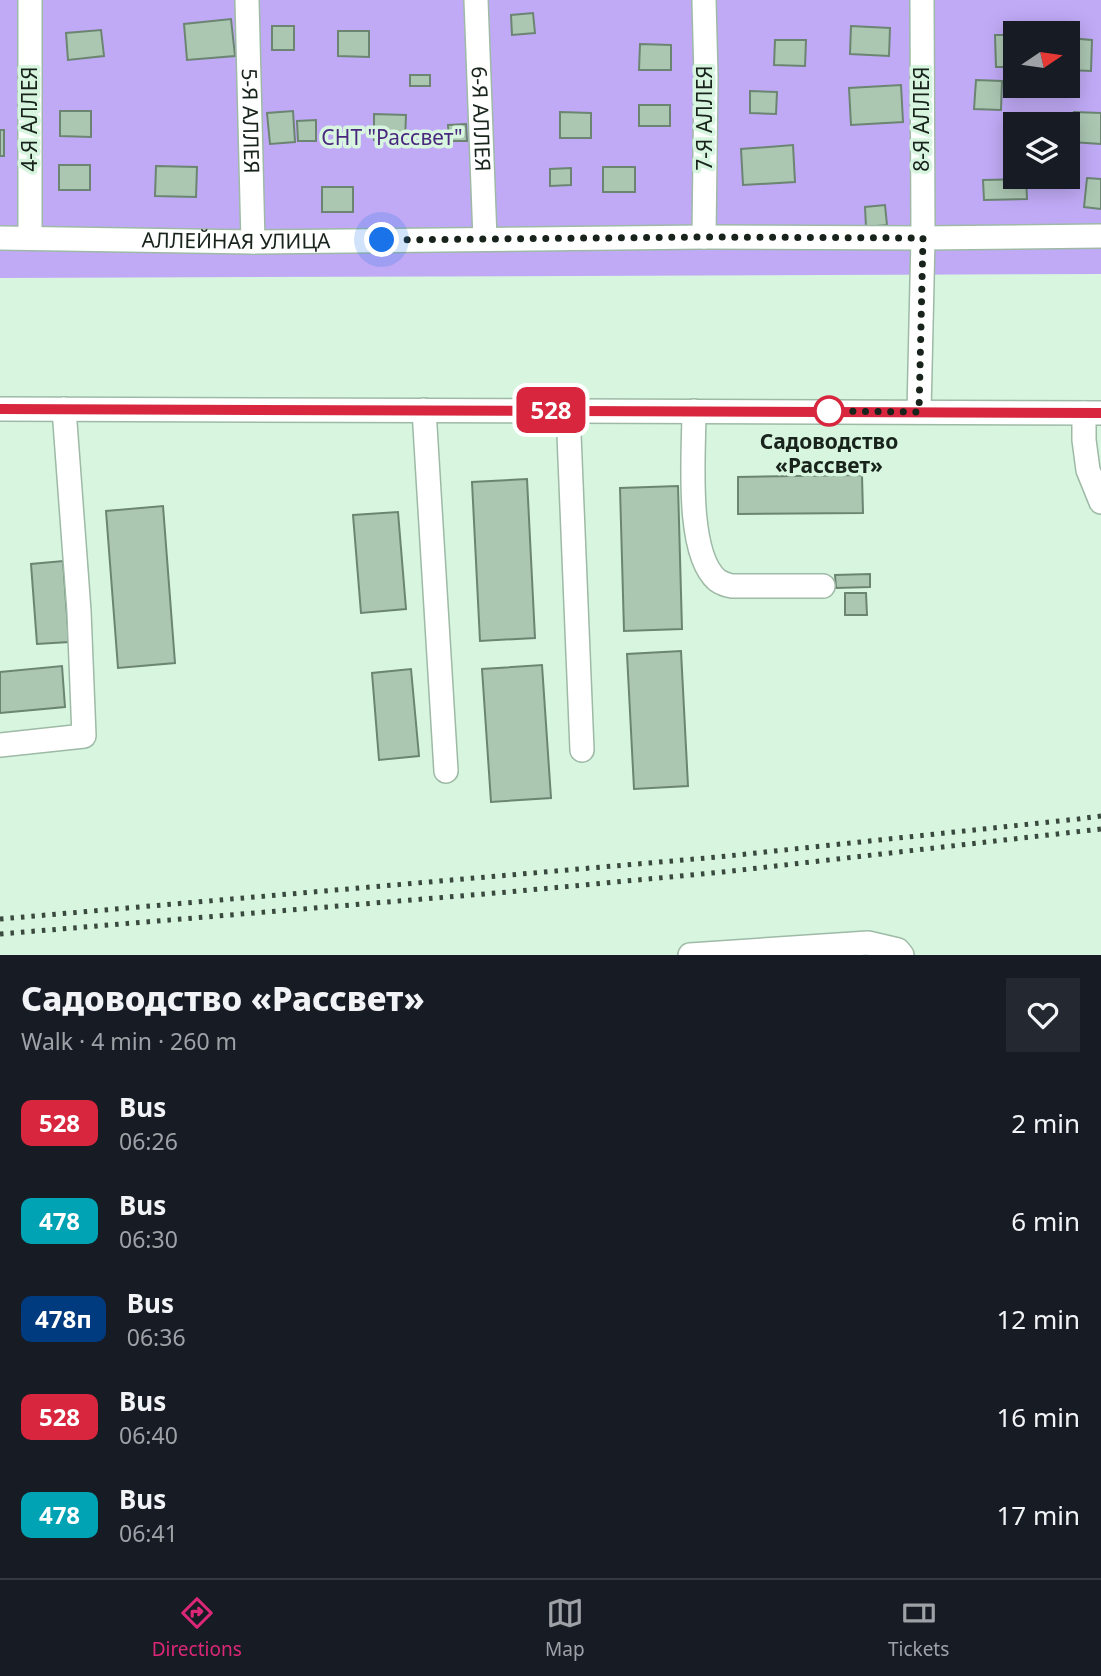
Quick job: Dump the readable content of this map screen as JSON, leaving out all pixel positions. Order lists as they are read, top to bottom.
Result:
{
  "streets": {
    "street": [
      "7-Я АЛЛЕЯ",
      "4-Я АЛЛЕЯ",
      "8-Я АЛЛЕЯ",
      "6-Я АЛЛЕЯ",
      "5-Я АЛЛЕЯ",
      "АЛЛЕЙНАЯ УЛИЦА"
    ]
  },
  "crossings": [
    ["7-Я АЛЛЕЯ", "АЛЛЕЙНАЯ УЛИЦА"],
    ["4-Я АЛЛЕЯ", "АЛЛЕЙНАЯ УЛИЦА"],
    ["8-Я АЛЛЕЯ", "АЛЛЕЙНАЯ УЛИЦА"],
    ["6-Я АЛЛЕЯ", "АЛЛЕЙНАЯ УЛИЦА"],
    ["5-Я АЛЛЕЯ", "АЛЛЕЙНАЯ УЛИЦА"]
  ],
  "parks": ["СНТ \"Рассвет\""],
  "places": ["Садоводство «Рассвет»"],
  "lines": ["bus line 528"],
  "north": "right",
  "page": {
    "on_map": "528",
    "heading": ["Садоводство «Рассвет»", "Walk · 4 min · 260 m"],
    "list": [
      {
        "mark": "528",
        "name": "Bus",
        "note": "06:26",
        "value": "2 min"
      },
      {
        "mark": "478",
        "name": "Bus",
        "note": "06:30",
        "value": "6 min"
      },
      {
        "mark": "478п",
        "name": "Bus",
        "note": "06:36",
        "value": "12 min"
      },
      {
        "mark": "528",
        "name": "Bus",
        "note": "06:40",
        "value": "16 min"
      },
      {
        "mark": "478",
        "name": "Bus",
        "note": "06:41",
        "value": "17 min"
      }
    ],
    "tabs": ["Directions", "Map", "Tickets"]
  }
}
